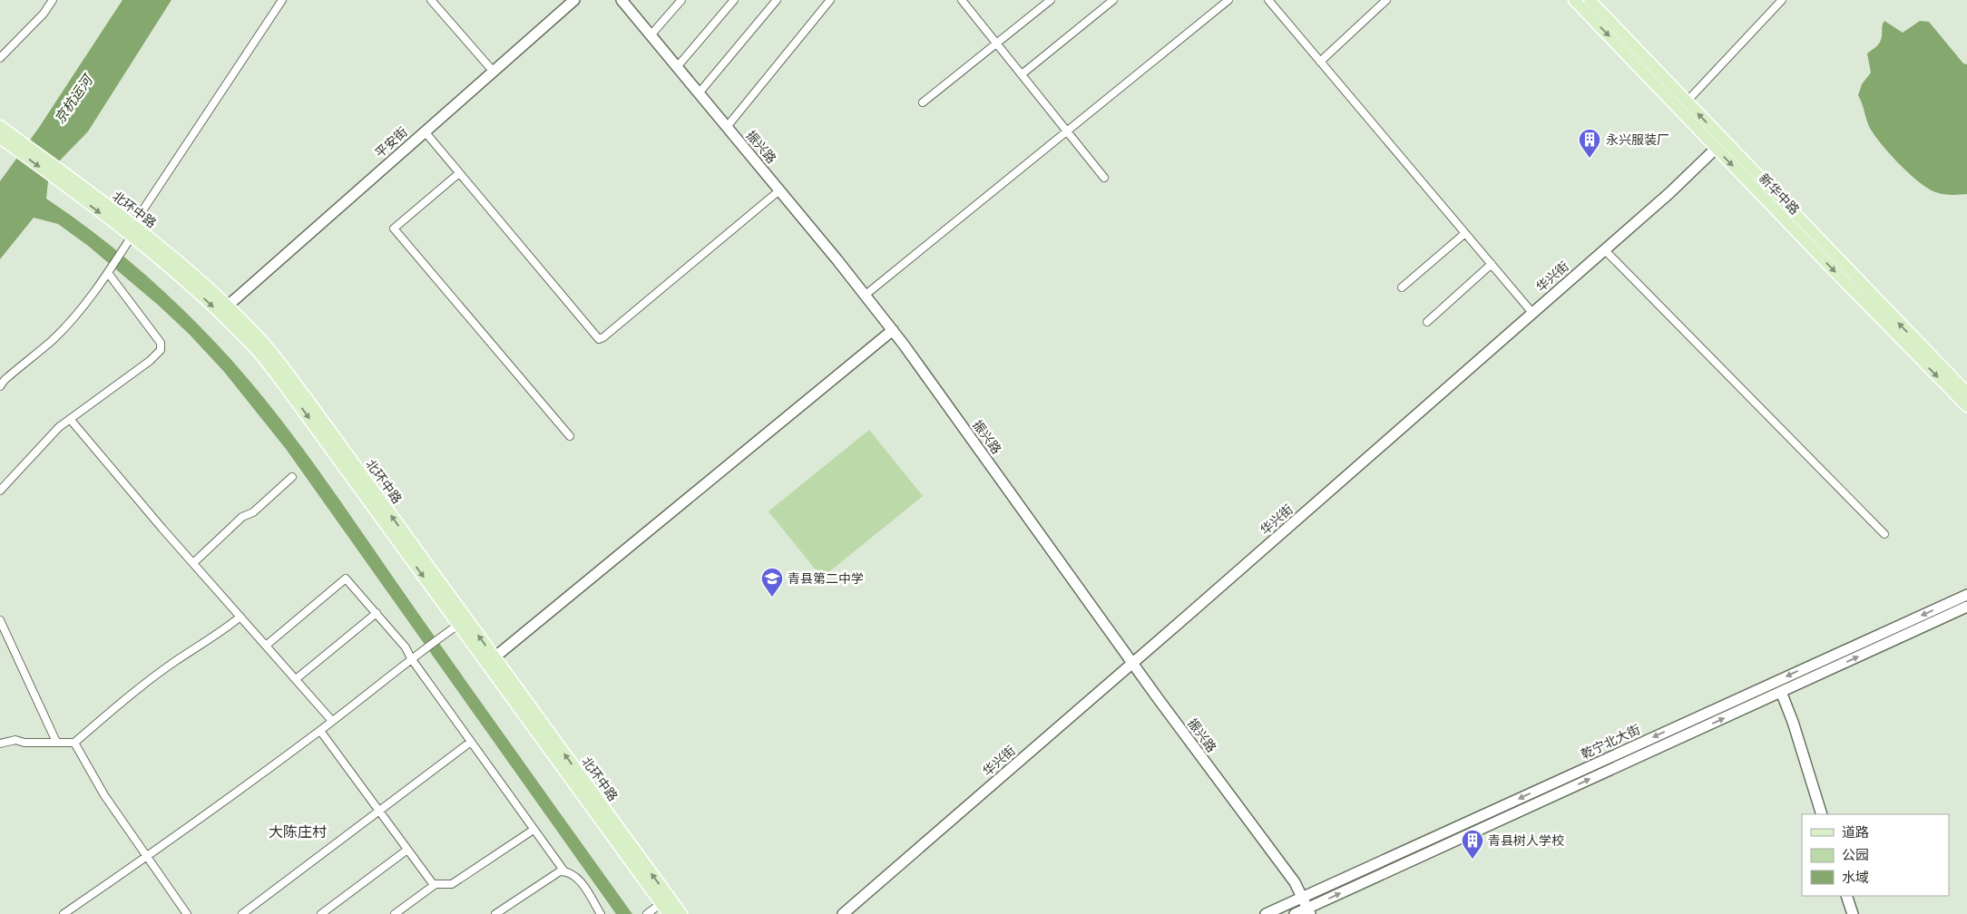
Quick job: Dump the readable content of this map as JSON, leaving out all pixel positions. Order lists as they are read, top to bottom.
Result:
{
  "streets": {
    "main road": ["新华中路", "北环中路"],
    "street": [
      "平安街",
      "振兴路",
      "华兴街",
      "乾宁北大街"
    ]
  },
  "crossings": [
    ["平安街", "北环中路"],
    ["振兴路", "华兴街"],
    ["振兴路", "乾宁北大街"],
    ["新华中路", "华兴街"]
  ],
  "districts": ["大陈庄村"],
  "water": ["京杭运河"],
  "places": {
    "building": ["永兴服装厂", "青县树人学校"],
    "school or university": ["青县第二中学"]
  },
  "legend": ["道路", "公园", "水域"]
}
